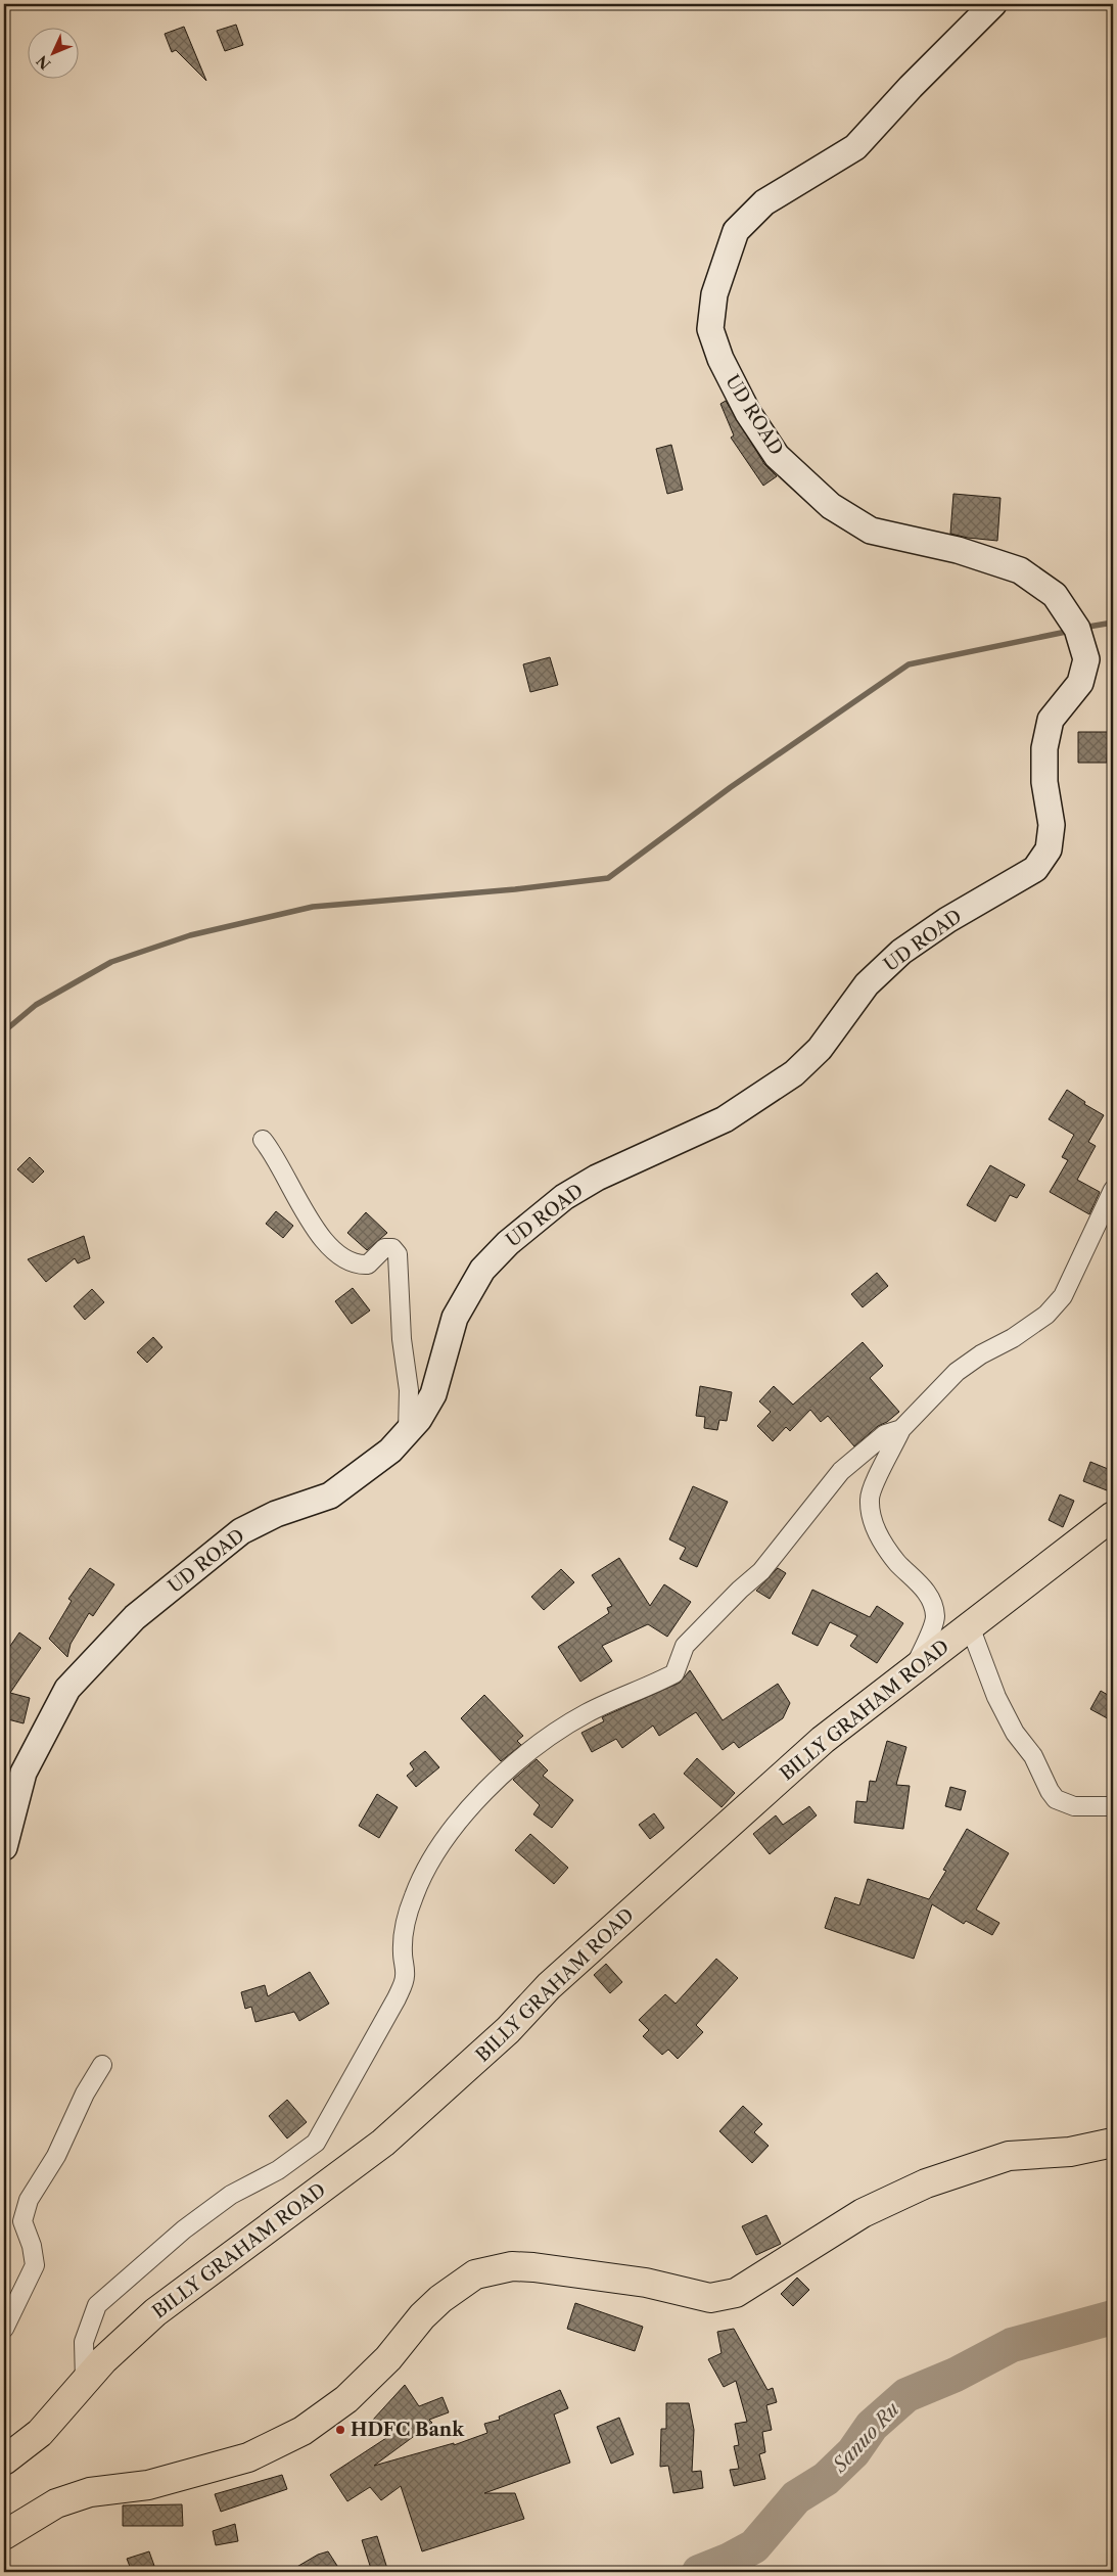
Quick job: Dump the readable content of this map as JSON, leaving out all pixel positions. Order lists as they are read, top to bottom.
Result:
{
  "streets": {
    "main road": ["UD ROAD", "BILLY GRAHAM ROAD"]
  },
  "water": ["Sanuo Ru"],
  "places": ["HDFC Bank"],
  "north": "bottom left"
}
